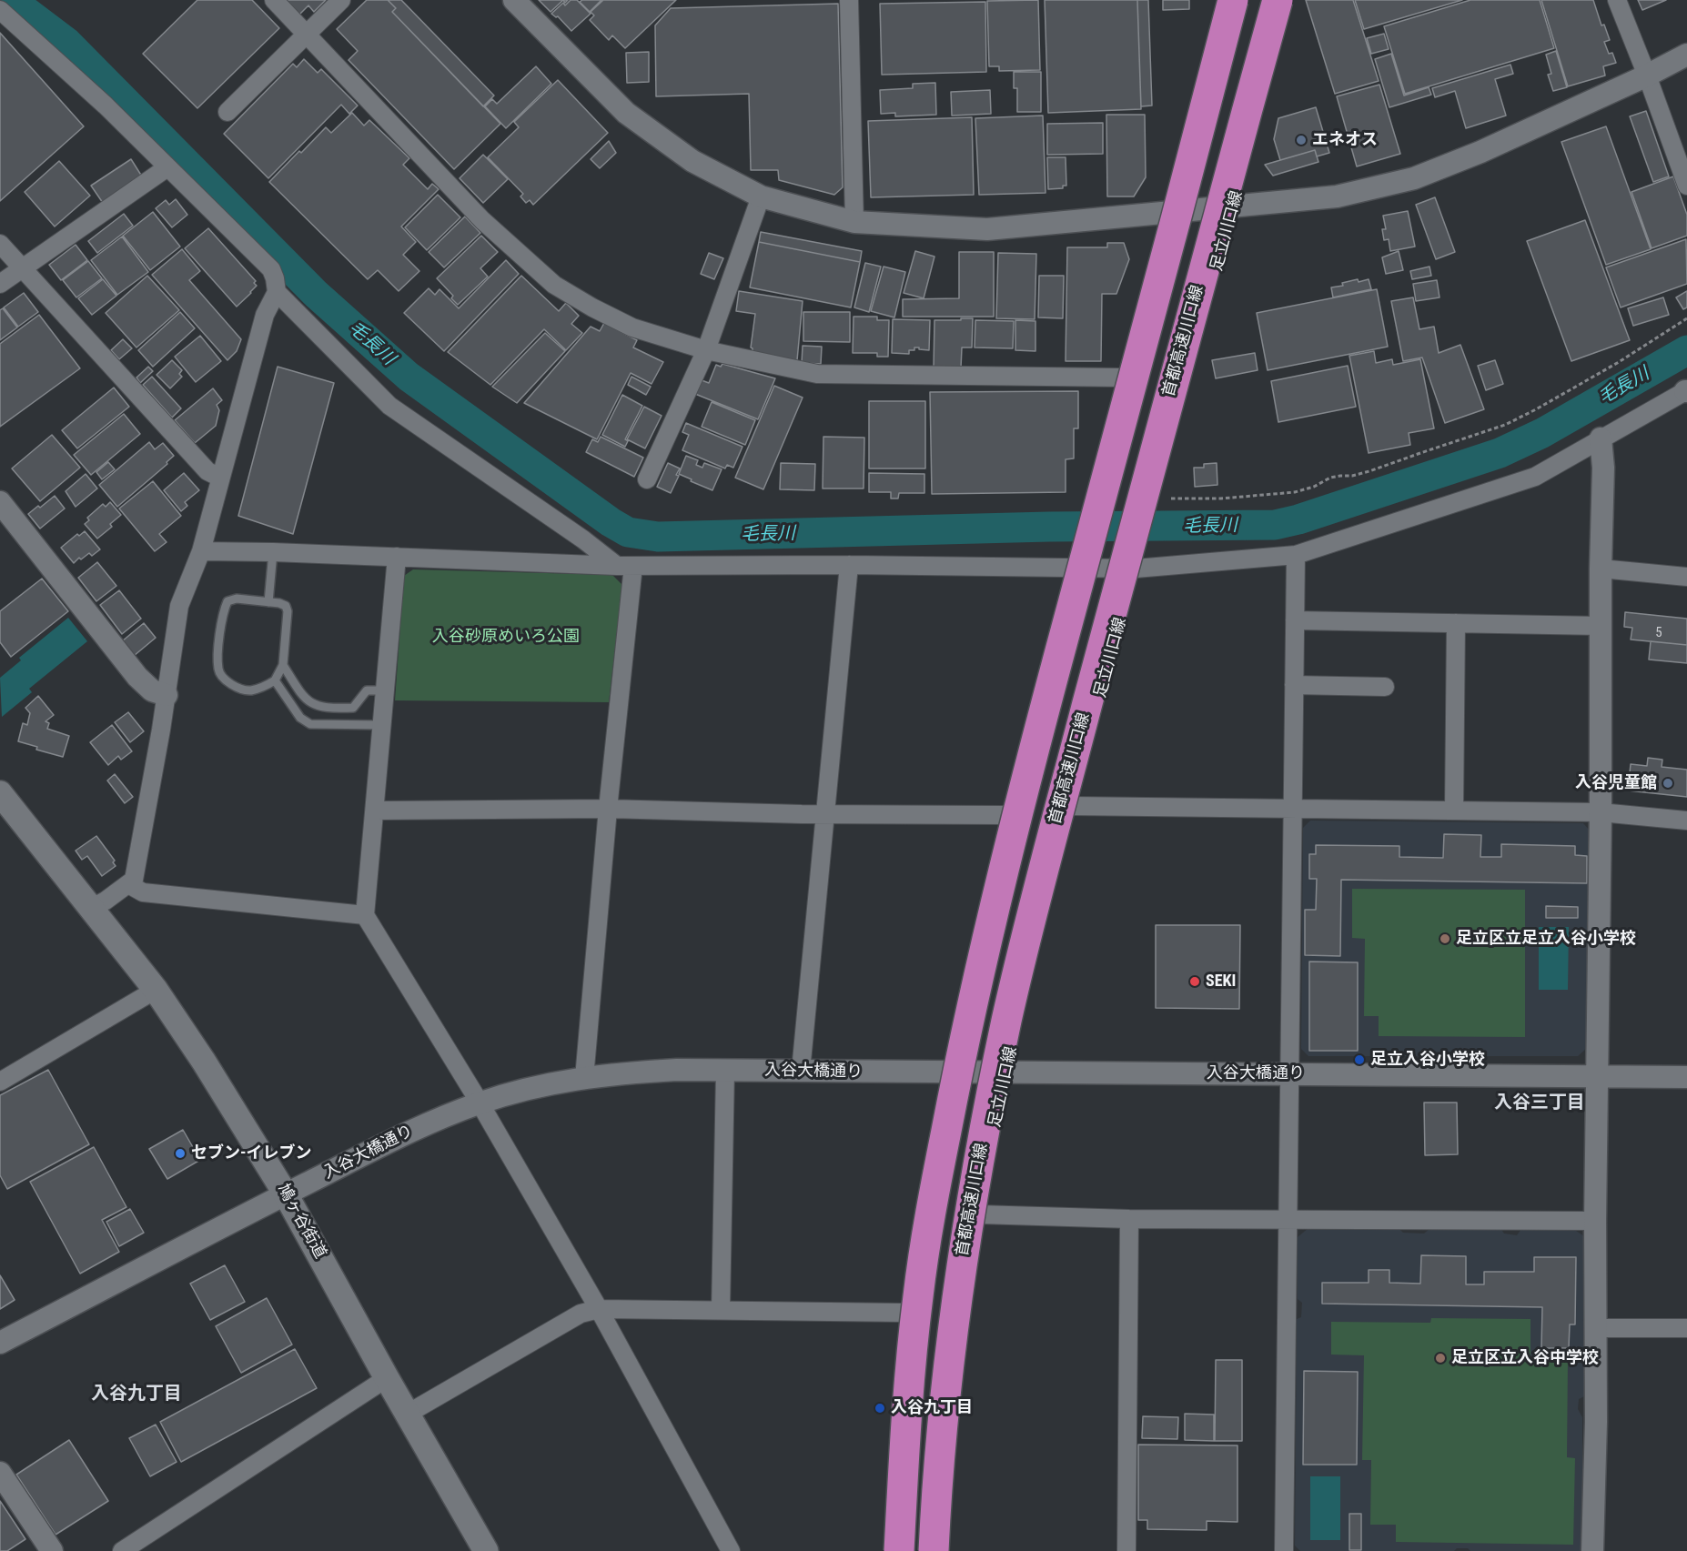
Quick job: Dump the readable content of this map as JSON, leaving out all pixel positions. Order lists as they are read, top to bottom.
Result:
{
  "streets": {
    "highway": ["首都高速川口線"],
    "main road": ["足立川口線", "鳩ヶ谷街道"],
    "street": ["入谷大橋通り"]
  },
  "crossings": [
    ["足立川口線", "入谷大橋通り"],
    ["入谷大橋通り", "鳩ヶ谷街道"]
  ],
  "districts": ["入谷三丁目", "入谷九丁目"],
  "water": ["毛長川"],
  "parks": ["入谷砂原めいろ公園"],
  "places": [
    "エネオス",
    "入谷児童館",
    "足立区立足立入谷小学校",
    "SEKI",
    "足立入谷小学校",
    "セブン-イレブン",
    "足立区立入谷中学校",
    "入谷九丁目"
  ],
  "house_numbers": ["5"]
}
